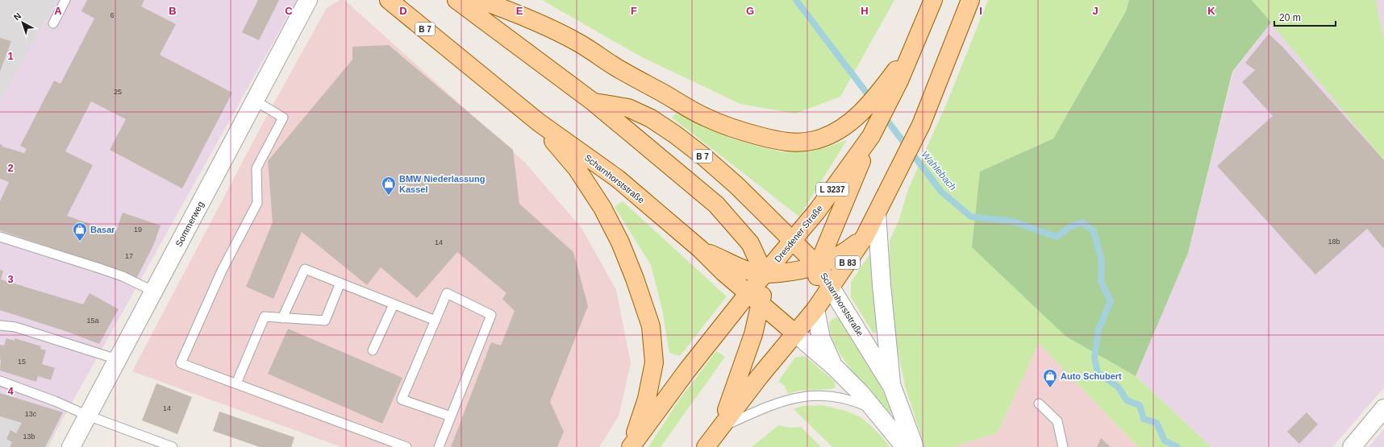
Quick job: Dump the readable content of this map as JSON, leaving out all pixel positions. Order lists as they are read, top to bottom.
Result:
{
  "streets": {
    "main road": [
      "B 7",
      "Scharnhorststraße",
      "L 3237",
      "Dresdener Straße",
      "B 83"
    ],
    "street": ["Sommerweg"]
  },
  "crossings": [
    ["Scharnhorststraße", "Dresdener Straße"],
    ["Scharnhorststraße", "B 83"]
  ],
  "water": ["Wahlebach"],
  "places": {
    "shop": ["BMW Niederlassung Kassel", "Basar", "Auto Schubert"]
  },
  "house_numbers": [
    "6",
    "25",
    "19",
    "18b",
    "14",
    "17",
    "15a",
    "15",
    "14",
    "13c",
    "13b"
  ],
  "scale_bar": "20 m",
  "north": "top left",
  "grid": {
    "columns": [
      "A",
      "B",
      "C",
      "D",
      "E",
      "F",
      "G",
      "H",
      "I",
      "J",
      "K"
    ],
    "rows": [
      "1",
      "2",
      "3",
      "4"
    ]
  }
}
